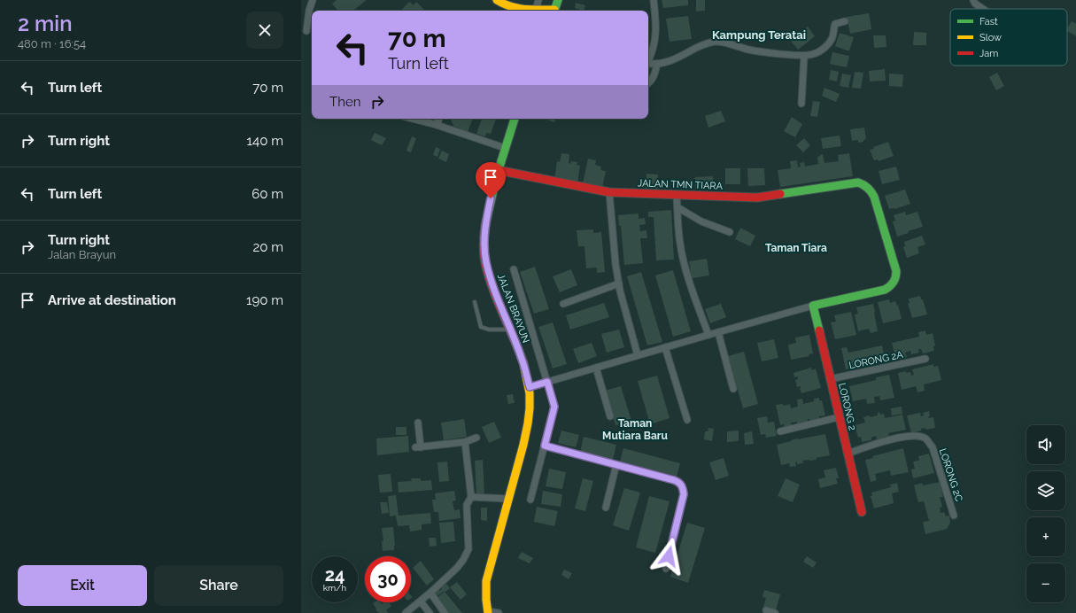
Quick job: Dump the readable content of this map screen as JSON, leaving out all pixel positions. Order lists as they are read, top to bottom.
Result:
{
  "streets": {
    "street": [
      "JALAN TMN TIARA",
      "JALAN BRAYUN",
      "LORONG 2A",
      "LORONG 2",
      "LORONG 2C"
    ]
  },
  "crossings": [
    ["JALAN TMN TIARA", "JALAN BRAYUN"],
    ["JALAN TMN TIARA", "LORONG 2"],
    ["LORONG 2A", "LORONG 2"],
    ["LORONG 2", "LORONG 2C"]
  ],
  "districts": ["Kampung Teratai", "Taman Tiara", "Taman Mutiara Baru"],
  "legend": ["Fast", "Slow", "Jam"],
  "page": {
    "heading": ["2 min", "480 m · 16:54"],
    "turn": ["70 m", "Turn left"],
    "list": [
      {
        "name": "Turn left",
        "value": "70 m"
      },
      {
        "name": "Turn right",
        "value": "140 m"
      },
      {
        "name": "Turn left",
        "value": "60 m"
      },
      {
        "name": "Turn right",
        "note": "Jalan Brayun",
        "value": "20 m"
      },
      {
        "name": "Arrive at destination",
        "value": "190 m"
      }
    ],
    "then": "Then",
    "map_buttons": ["+", "−"],
    "speed": "24 km/h",
    "limit": "30",
    "buttons": ["Exit", "Share"]
  }
}
